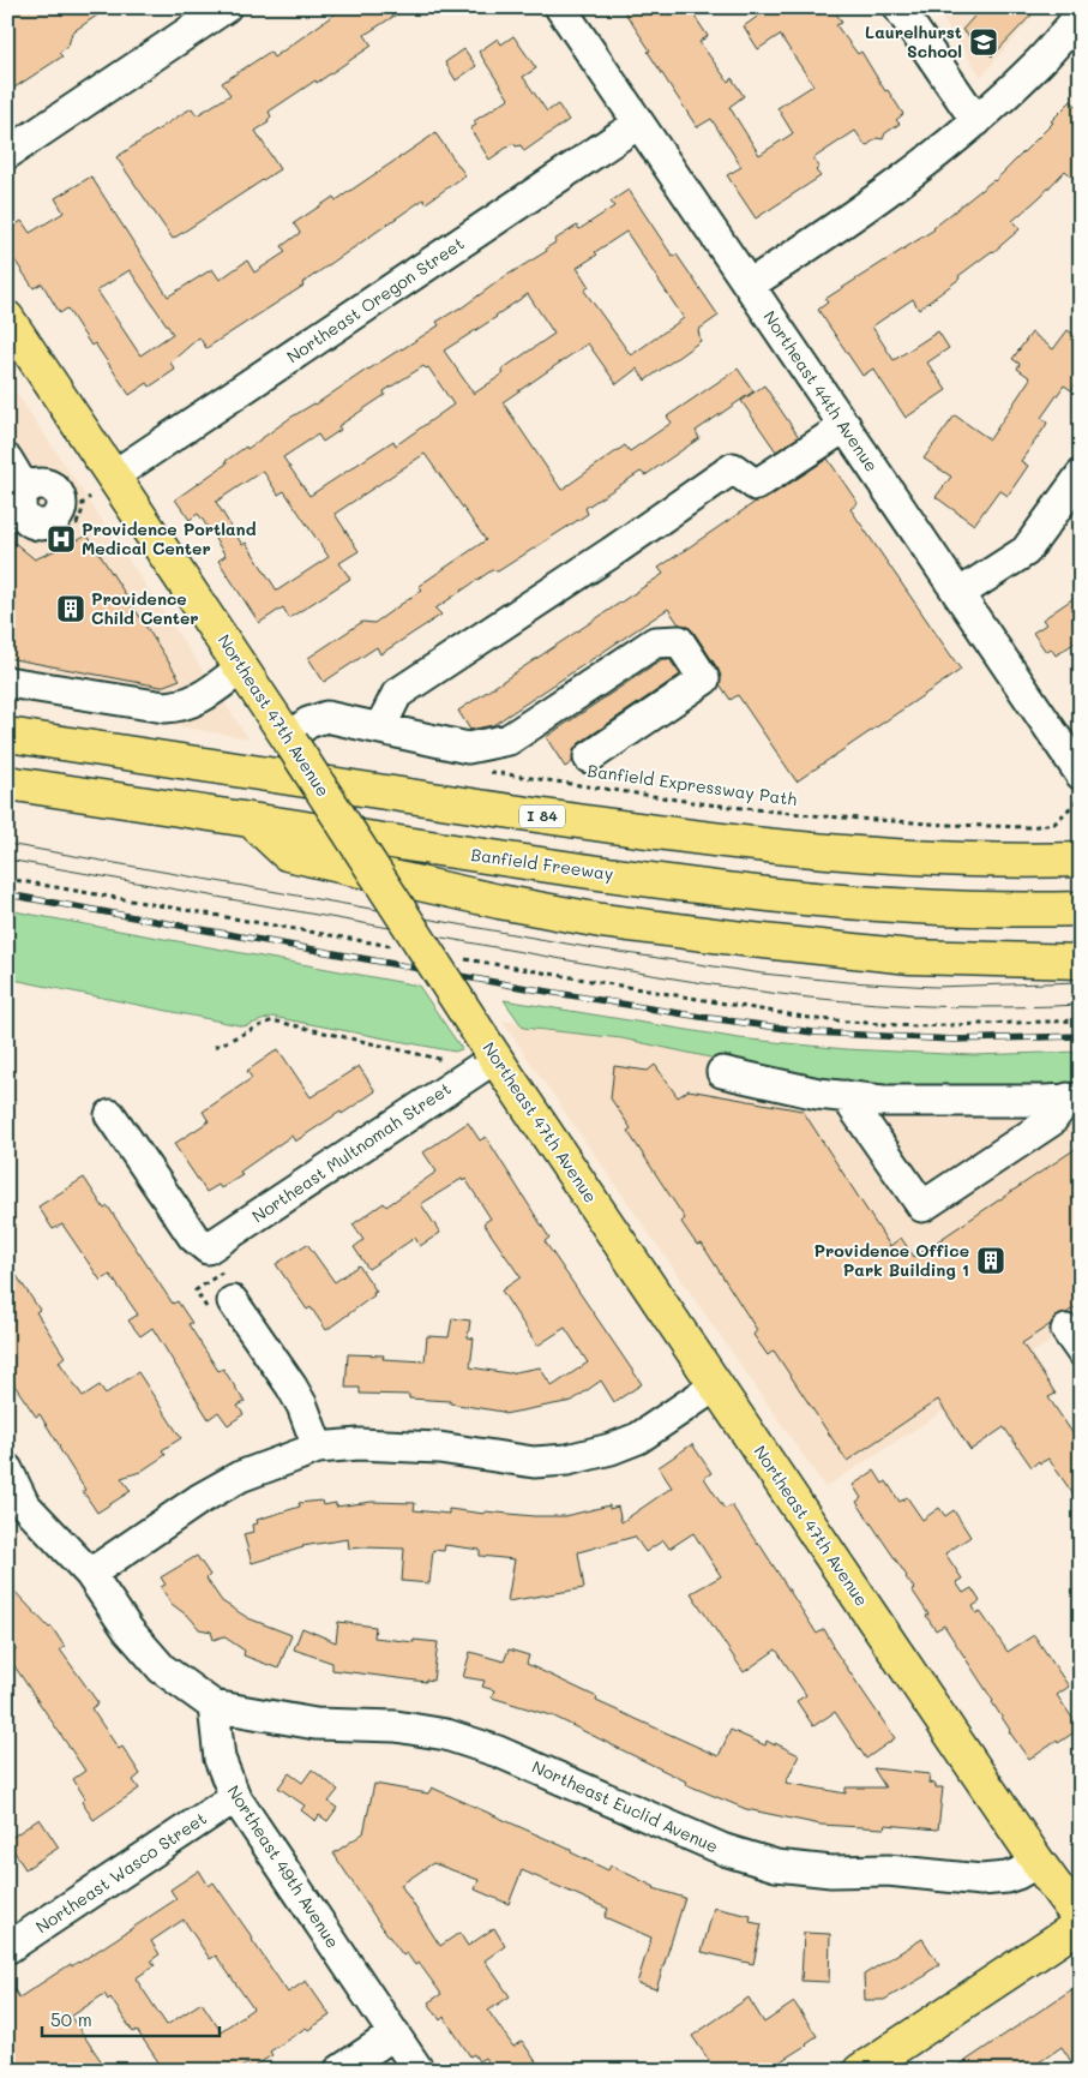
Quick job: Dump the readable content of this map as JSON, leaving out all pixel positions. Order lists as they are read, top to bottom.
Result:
{
  "streets": {
    "main road": ["Northeast 47th Avenue", "I 84", "Banfield Freeway"],
    "street": [
      "Northeast Oregon Street",
      "Northeast 44th Avenue",
      "Northeast Multnomah Street",
      "Northeast Euclid Avenue",
      "Northeast 49th Avenue",
      "Northeast Wasco Street"
    ],
    "path": ["Banfield Expressway Path"]
  },
  "crossings": [
    ["Northeast Oregon Street", "Northeast 44th Avenue"],
    ["Northeast Oregon Street", "Northeast 47th Avenue"],
    ["Northeast 47th Avenue", "Northeast Multnomah Street"],
    ["Northeast 47th Avenue", "Northeast Euclid Avenue"],
    ["Northeast Euclid Avenue", "Northeast 49th Avenue"],
    ["Northeast 49th Avenue", "Northeast Wasco Street"]
  ],
  "places": {
    "school or university": ["Laurelhurst School"],
    "hospital": ["Providence Portland Medical Center"],
    "building": ["Providence Child Center", "Providence Office Park Building 1"]
  },
  "scale_bar": "50 m"
}
